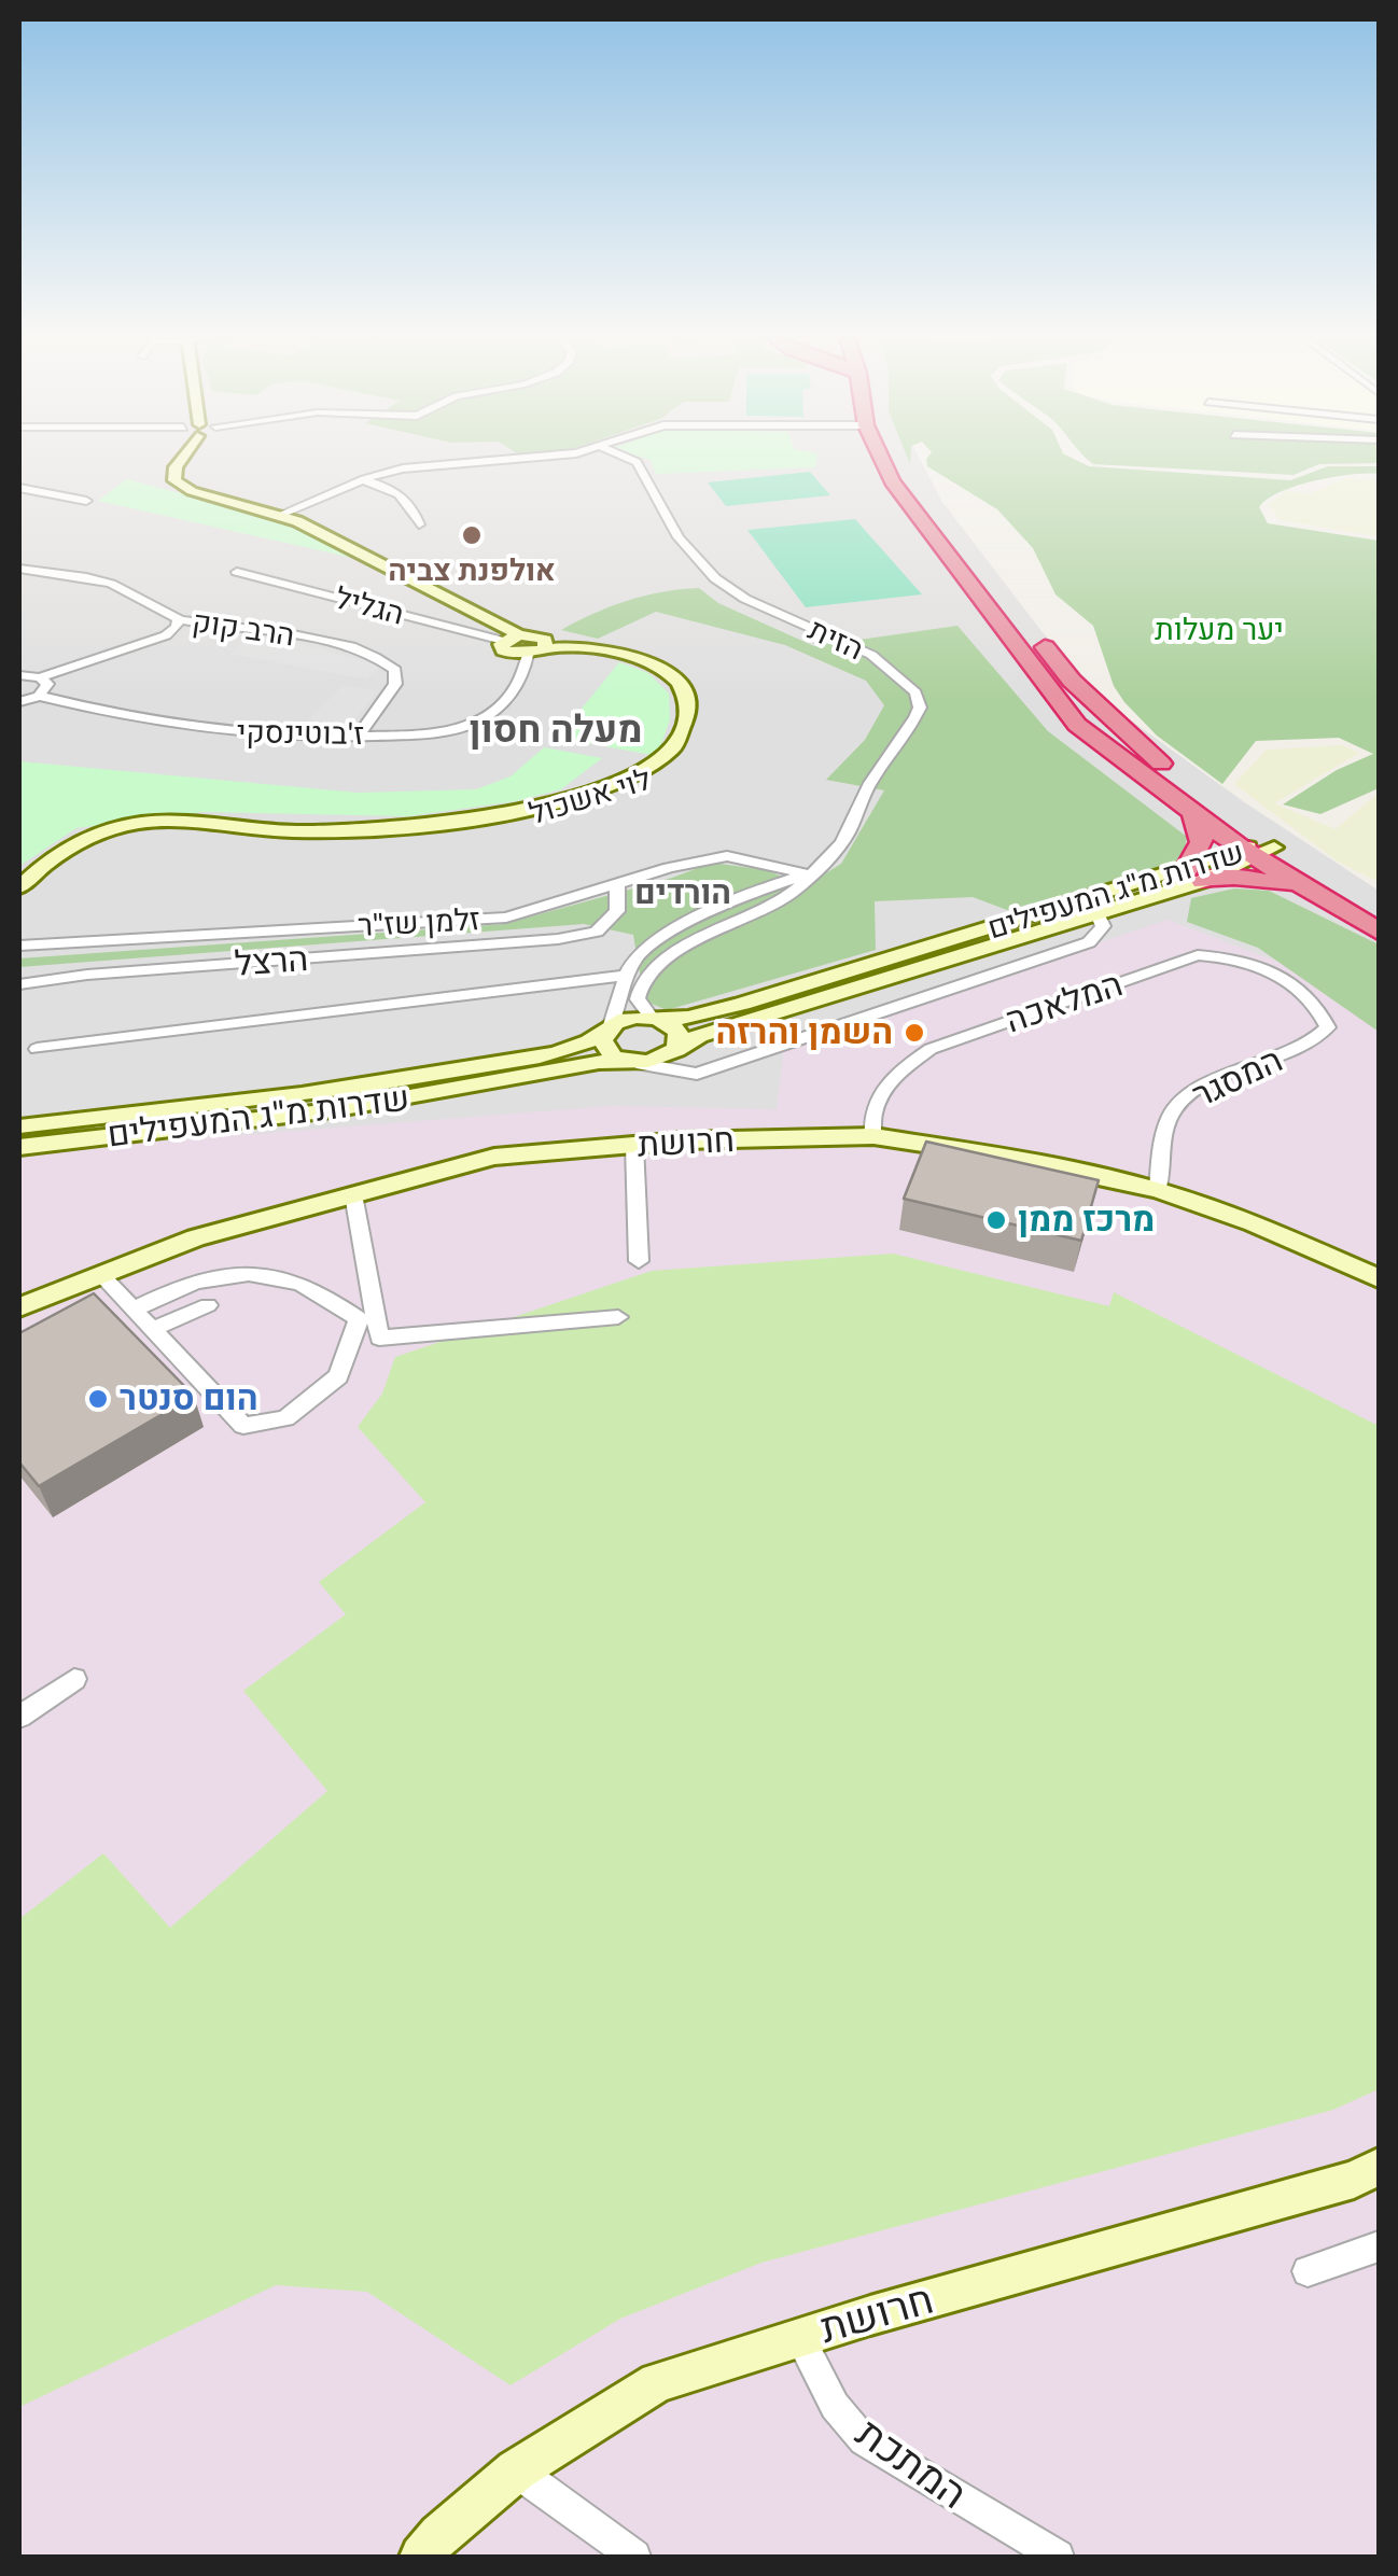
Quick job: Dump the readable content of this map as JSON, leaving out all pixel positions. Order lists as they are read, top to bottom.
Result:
{
  "streets": {
    "street": [
      "הגליל",
      "הרב קוק",
      "הזית",
      "ז'בוטינסקי",
      "לוי אשכול",
      "שדרות מ\"ג המעפילים",
      "זלמן שז\"ר",
      "הרצל",
      "המלאכה",
      "המסגר",
      "חרושת",
      "המתכת"
    ]
  },
  "crossings": [
    ["הרב קוק", "ז'בוטינסקי"],
    ["הזית", "שדרות מ\"ג המעפילים"],
    ["הזית", "זלמן שז\"ר"],
    ["ז'בוטינסקי", "לוי אשכול"],
    ["זלמן שז\"ר", "הרצל"],
    ["המלאכה", "המסגר"],
    ["המלאכה", "חרושת"],
    ["המסגר", "חרושת"],
    ["חרושת", "המתכת"]
  ],
  "districts": ["מעלה חסון", "הורדים"],
  "parks": ["יער מעלות"],
  "places": [
    "אולפנת צביה",
    "השמן והרזה",
    "מרכז ממן",
    "הום סנטר"
  ]
}
